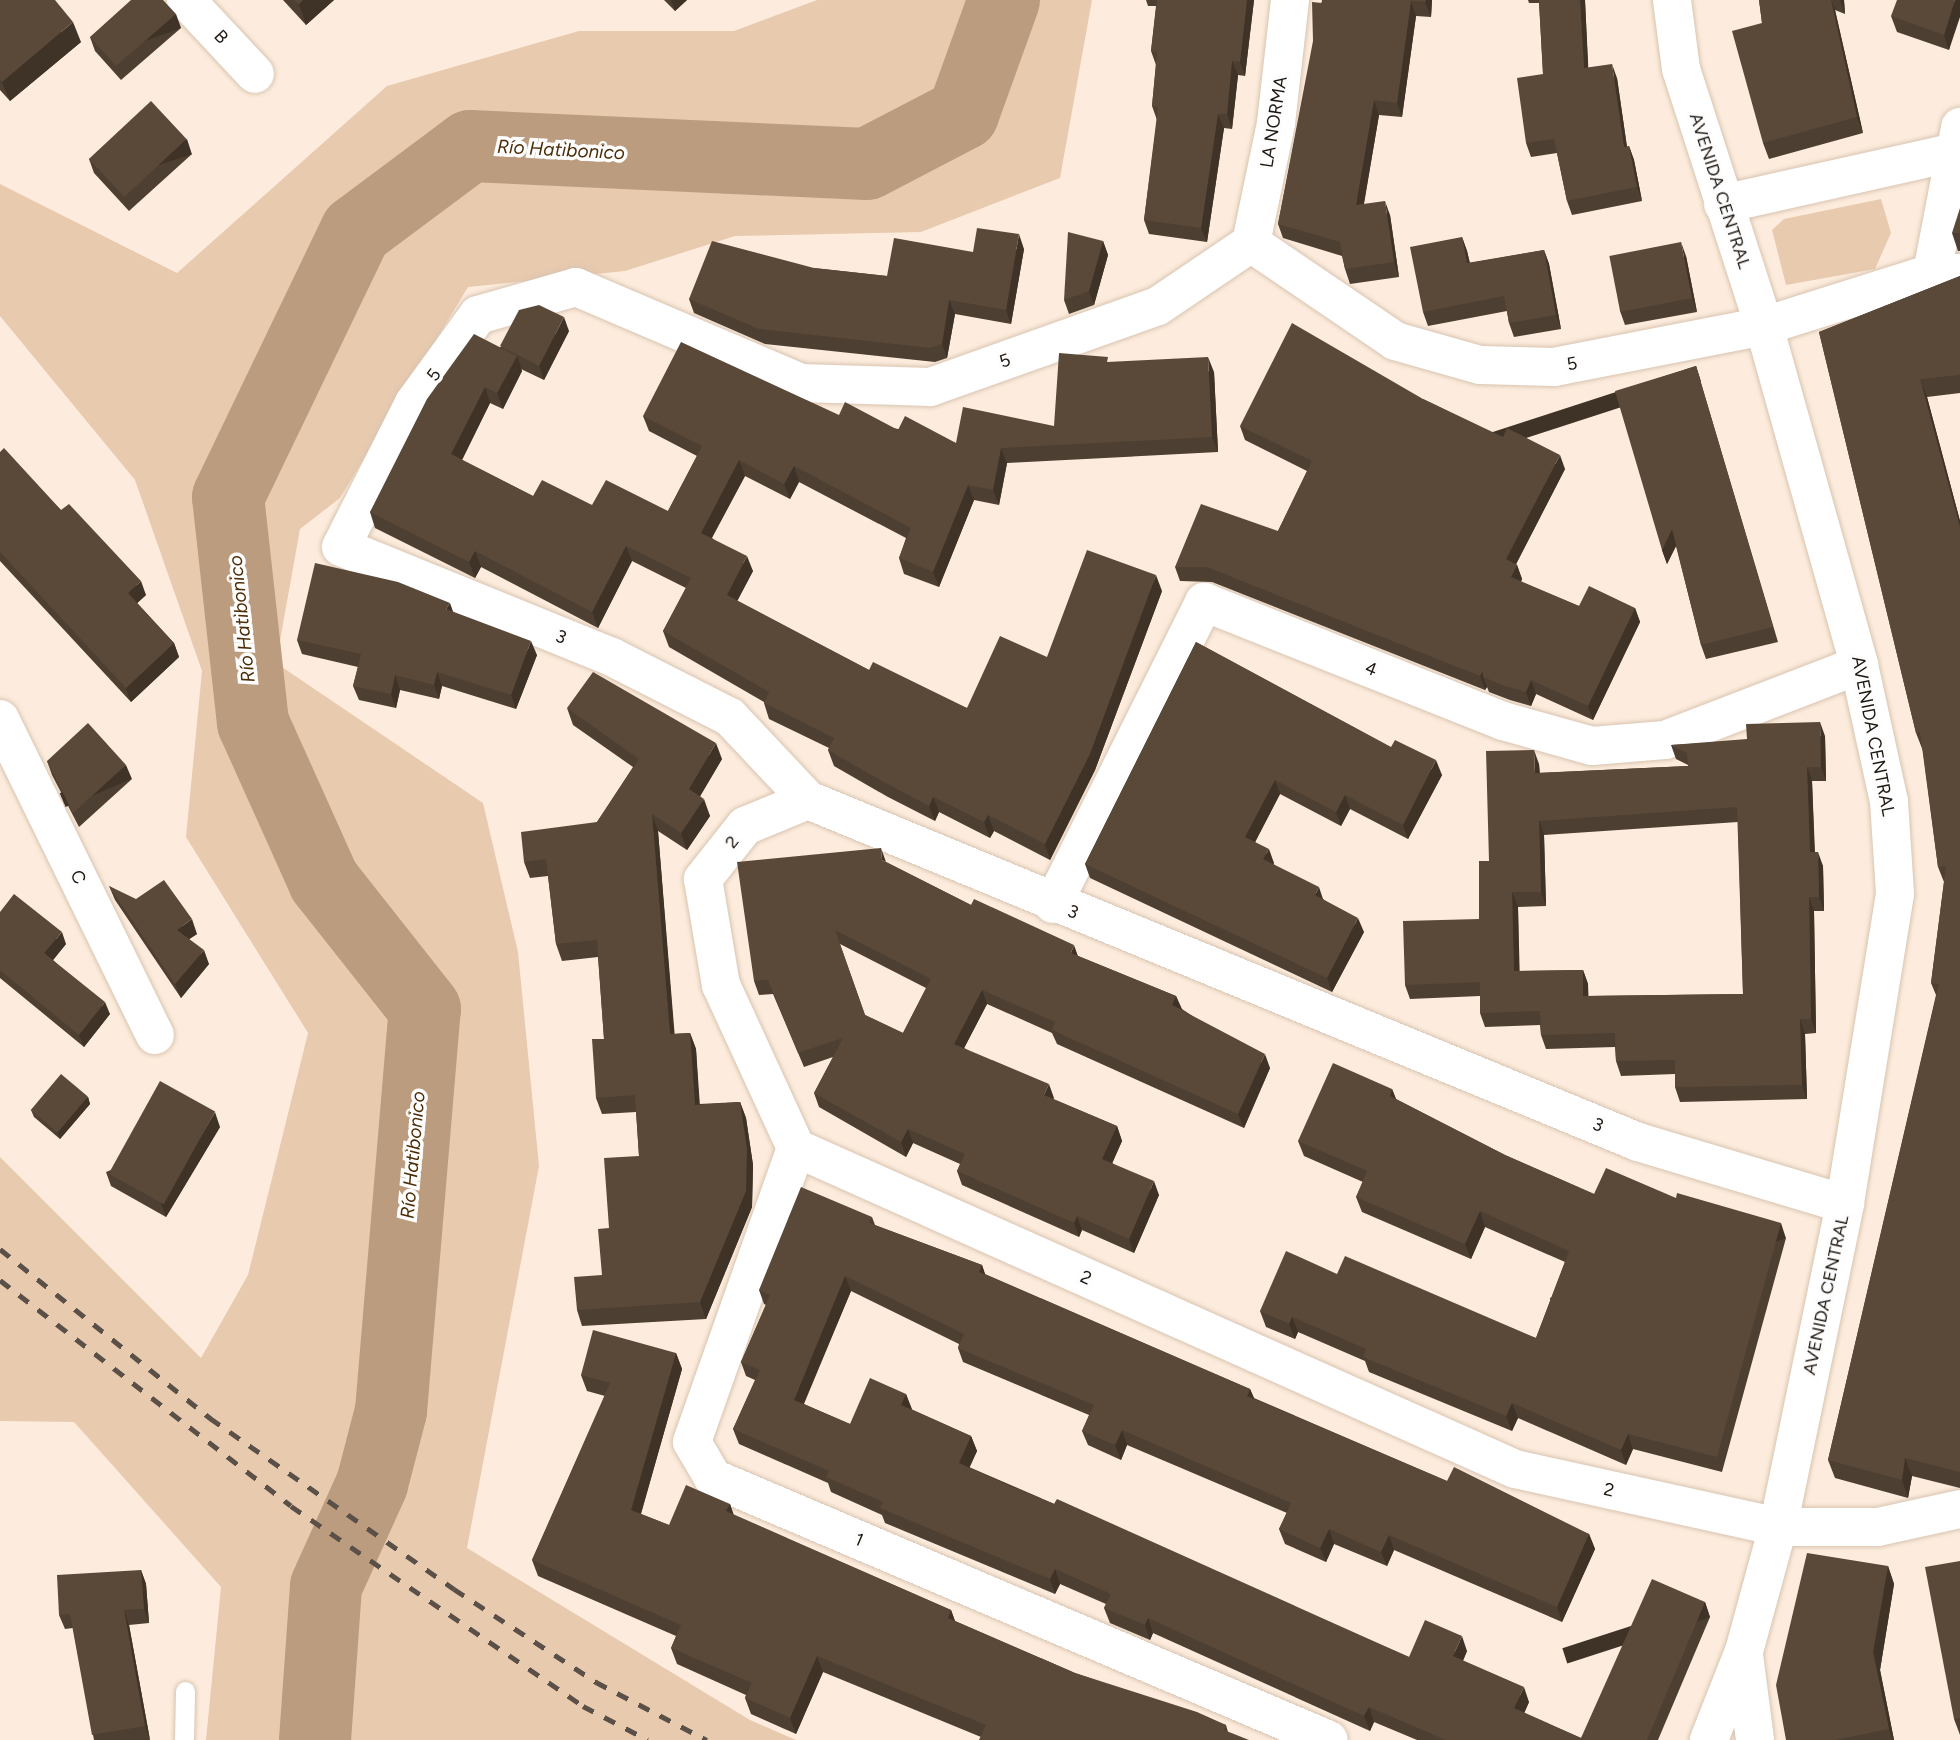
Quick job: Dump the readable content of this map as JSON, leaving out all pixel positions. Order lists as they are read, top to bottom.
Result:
{
  "streets": {
    "street": [
      "B",
      "LA NORMA",
      "AVENIDA CENTRAL",
      "5",
      "3",
      "4",
      "2",
      "C",
      "1"
    ]
  },
  "crossings": [
    ["LA NORMA", "5"],
    ["AVENIDA CENTRAL", "5"],
    ["AVENIDA CENTRAL", "3"],
    ["AVENIDA CENTRAL", "4"],
    ["AVENIDA CENTRAL", "2"],
    ["5", "3"],
    ["3", "4"],
    ["3", "2"],
    ["2", "1"]
  ],
  "water": ["Río Hatibonico"]
}
